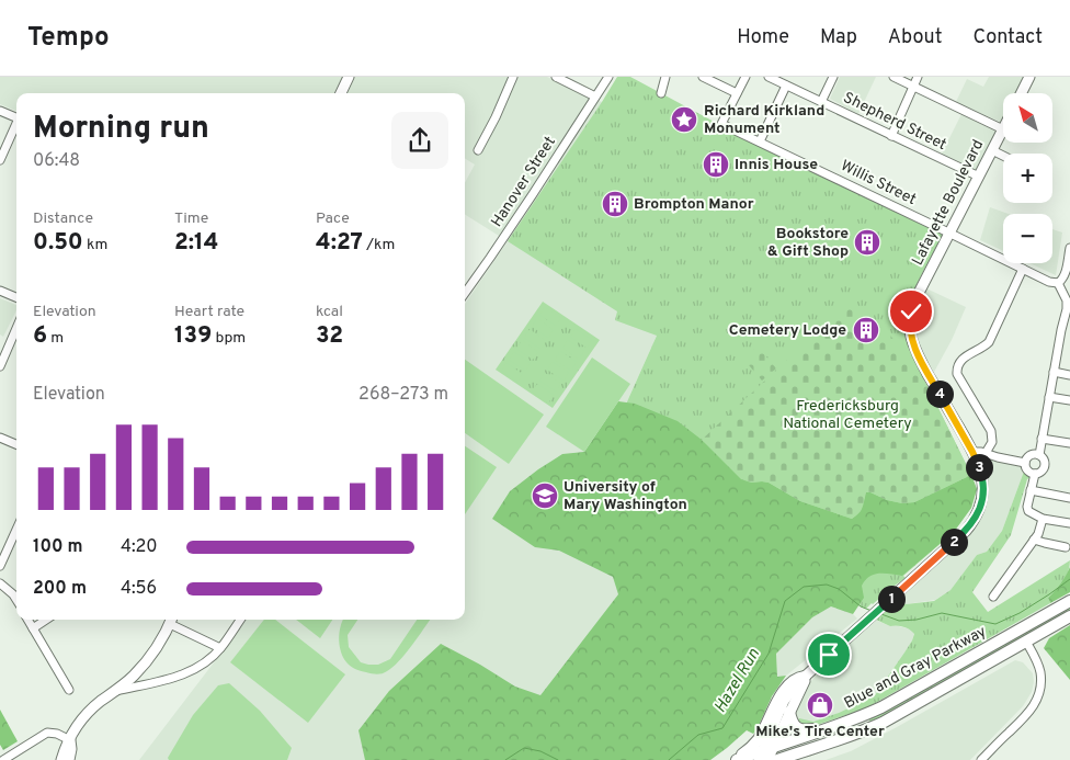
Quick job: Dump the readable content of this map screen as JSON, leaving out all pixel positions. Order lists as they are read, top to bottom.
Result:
{
  "streets": {
    "highway": ["Blue and Gray Parkway"],
    "main road": ["Lafayette Boulevard"],
    "street": ["Shepherd Street", "Hanover Street", "Willis Street"]
  },
  "crossings": [
    ["Shepherd Street", "Lafayette Boulevard"],
    ["Willis Street", "Lafayette Boulevard"],
    ["Lafayette Boulevard", "Blue and Gray Parkway"]
  ],
  "water": ["Hazel Run"],
  "parks": ["Fredericksburg National Cemetery"],
  "places": {
    "place": ["Richard Kirkland Monument"],
    "building": [
      "Innis House",
      "Brompton Manor",
      "Bookstore & Gift Shop",
      "Cemetery Lodge"
    ],
    "school or university": ["University of Mary Washington"],
    "shop": ["Mike's Tire Center"]
  },
  "north": "top left",
  "page": {
    "header": "Tempo",
    "nav": [
      "Home",
      "Map",
      "About",
      "Contact"
    ],
    "map_buttons": ["+", "−"],
    "heading": ["Morning run", "06:48"],
    "stats": [
      ["Distance", "0.50 km"],
      ["Time", "2:14"],
      ["Pace", "4:27 /km"],
      ["Elevation", "6 m"],
      ["Heart rate", "139 bpm"],
      ["kcal", "32"]
    ],
    "chart": ["Elevation", "268–273 m"],
    "pins": [
      "4",
      "3",
      "2",
      "1"
    ],
    "list": [
      {
        "name": "100 m",
        "note": "4:20"
      },
      {
        "name": "200 m",
        "note": "4:56"
      }
    ]
  }
}
